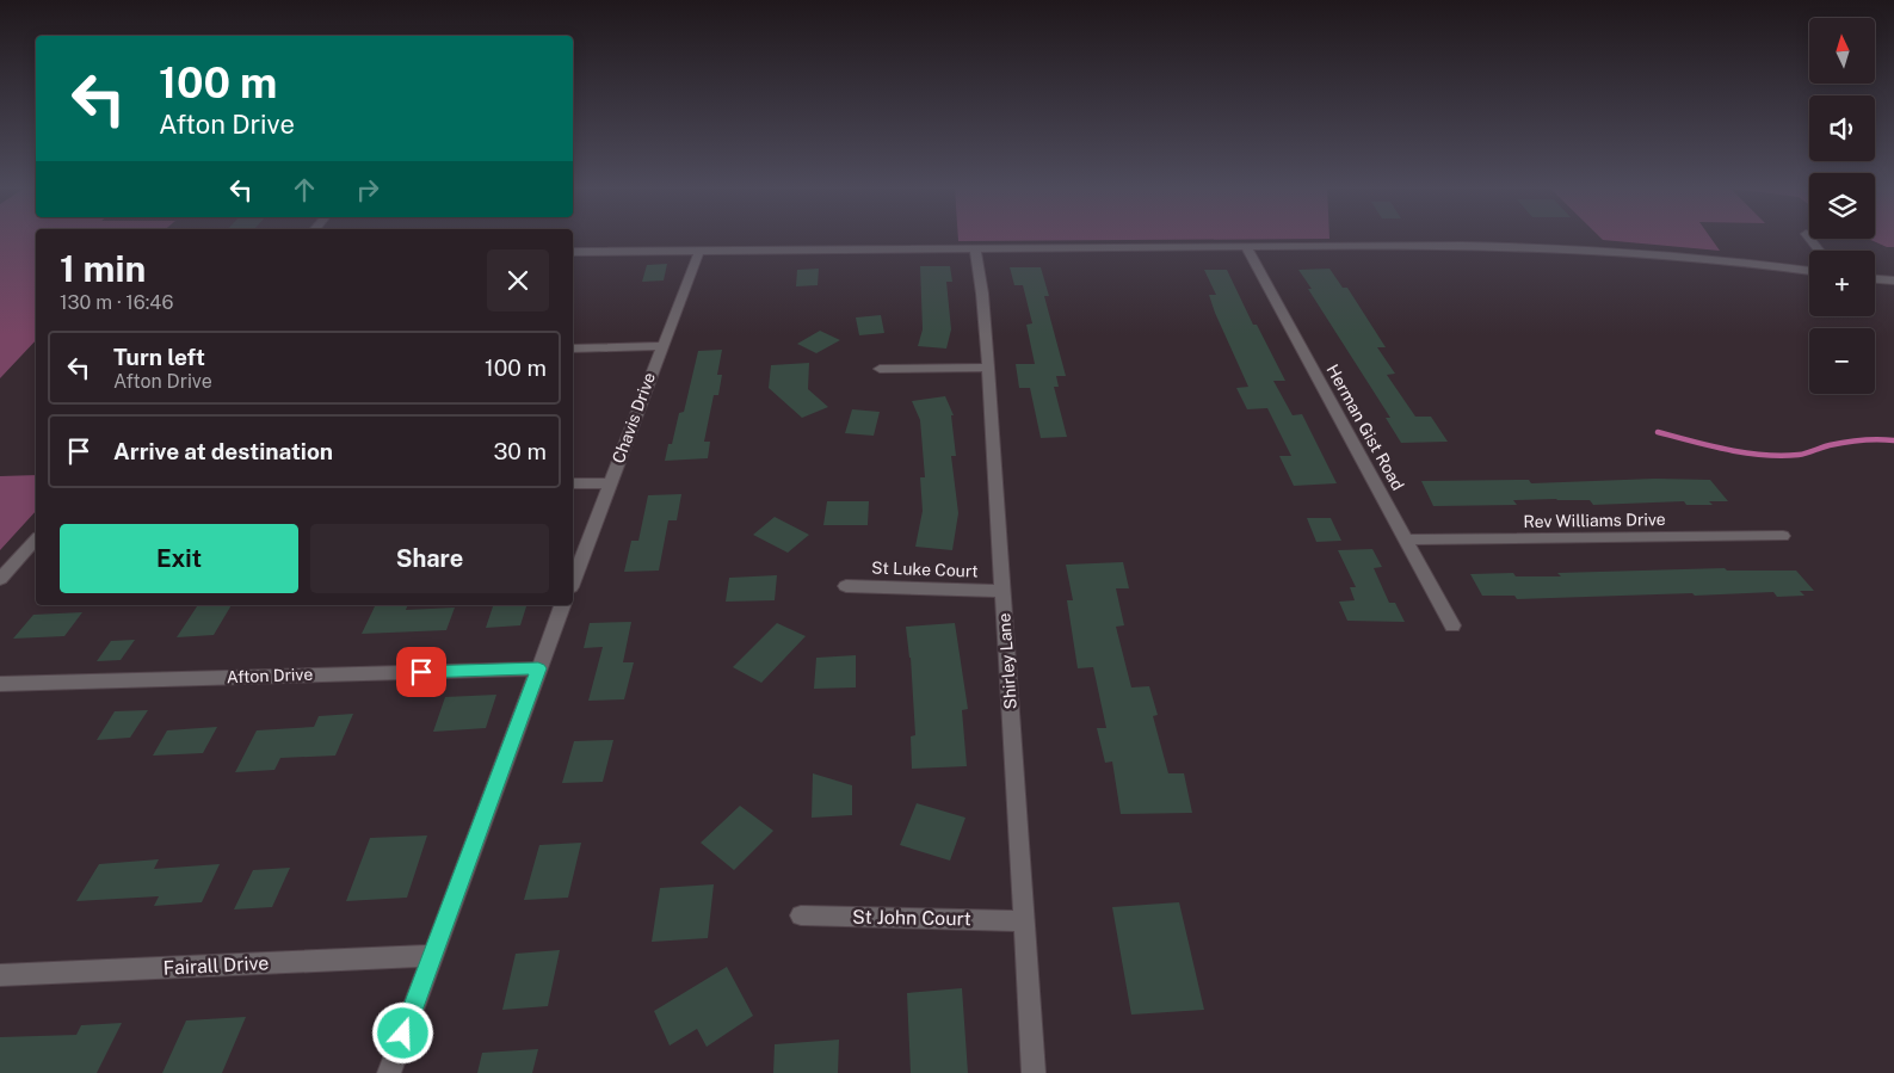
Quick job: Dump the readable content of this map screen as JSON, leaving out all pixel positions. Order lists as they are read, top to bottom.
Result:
{
  "streets": {
    "street": [
      "Chavis Drive",
      "Herman Gist Road",
      "Rev Williams Drive",
      "St Luke Court",
      "Shirley Lane",
      "Afton Drive",
      "St John Court",
      "Fairall Drive"
    ]
  },
  "crossings": [
    ["Herman Gist Road", "Rev Williams Drive"],
    ["St Luke Court", "Shirley Lane"],
    ["Shirley Lane", "St John Court"]
  ],
  "north": "top",
  "page": {
    "map_buttons": ["+", "−"],
    "turn": ["100 m", "Afton Drive"],
    "heading": ["1 min", "130 m · 16:46"],
    "list": [
      {
        "name": "Turn left",
        "note": "Afton Drive",
        "value": "100 m"
      },
      {
        "name": "Arrive at destination",
        "value": "30 m"
      }
    ],
    "buttons": ["Exit", "Share"]
  }
}
